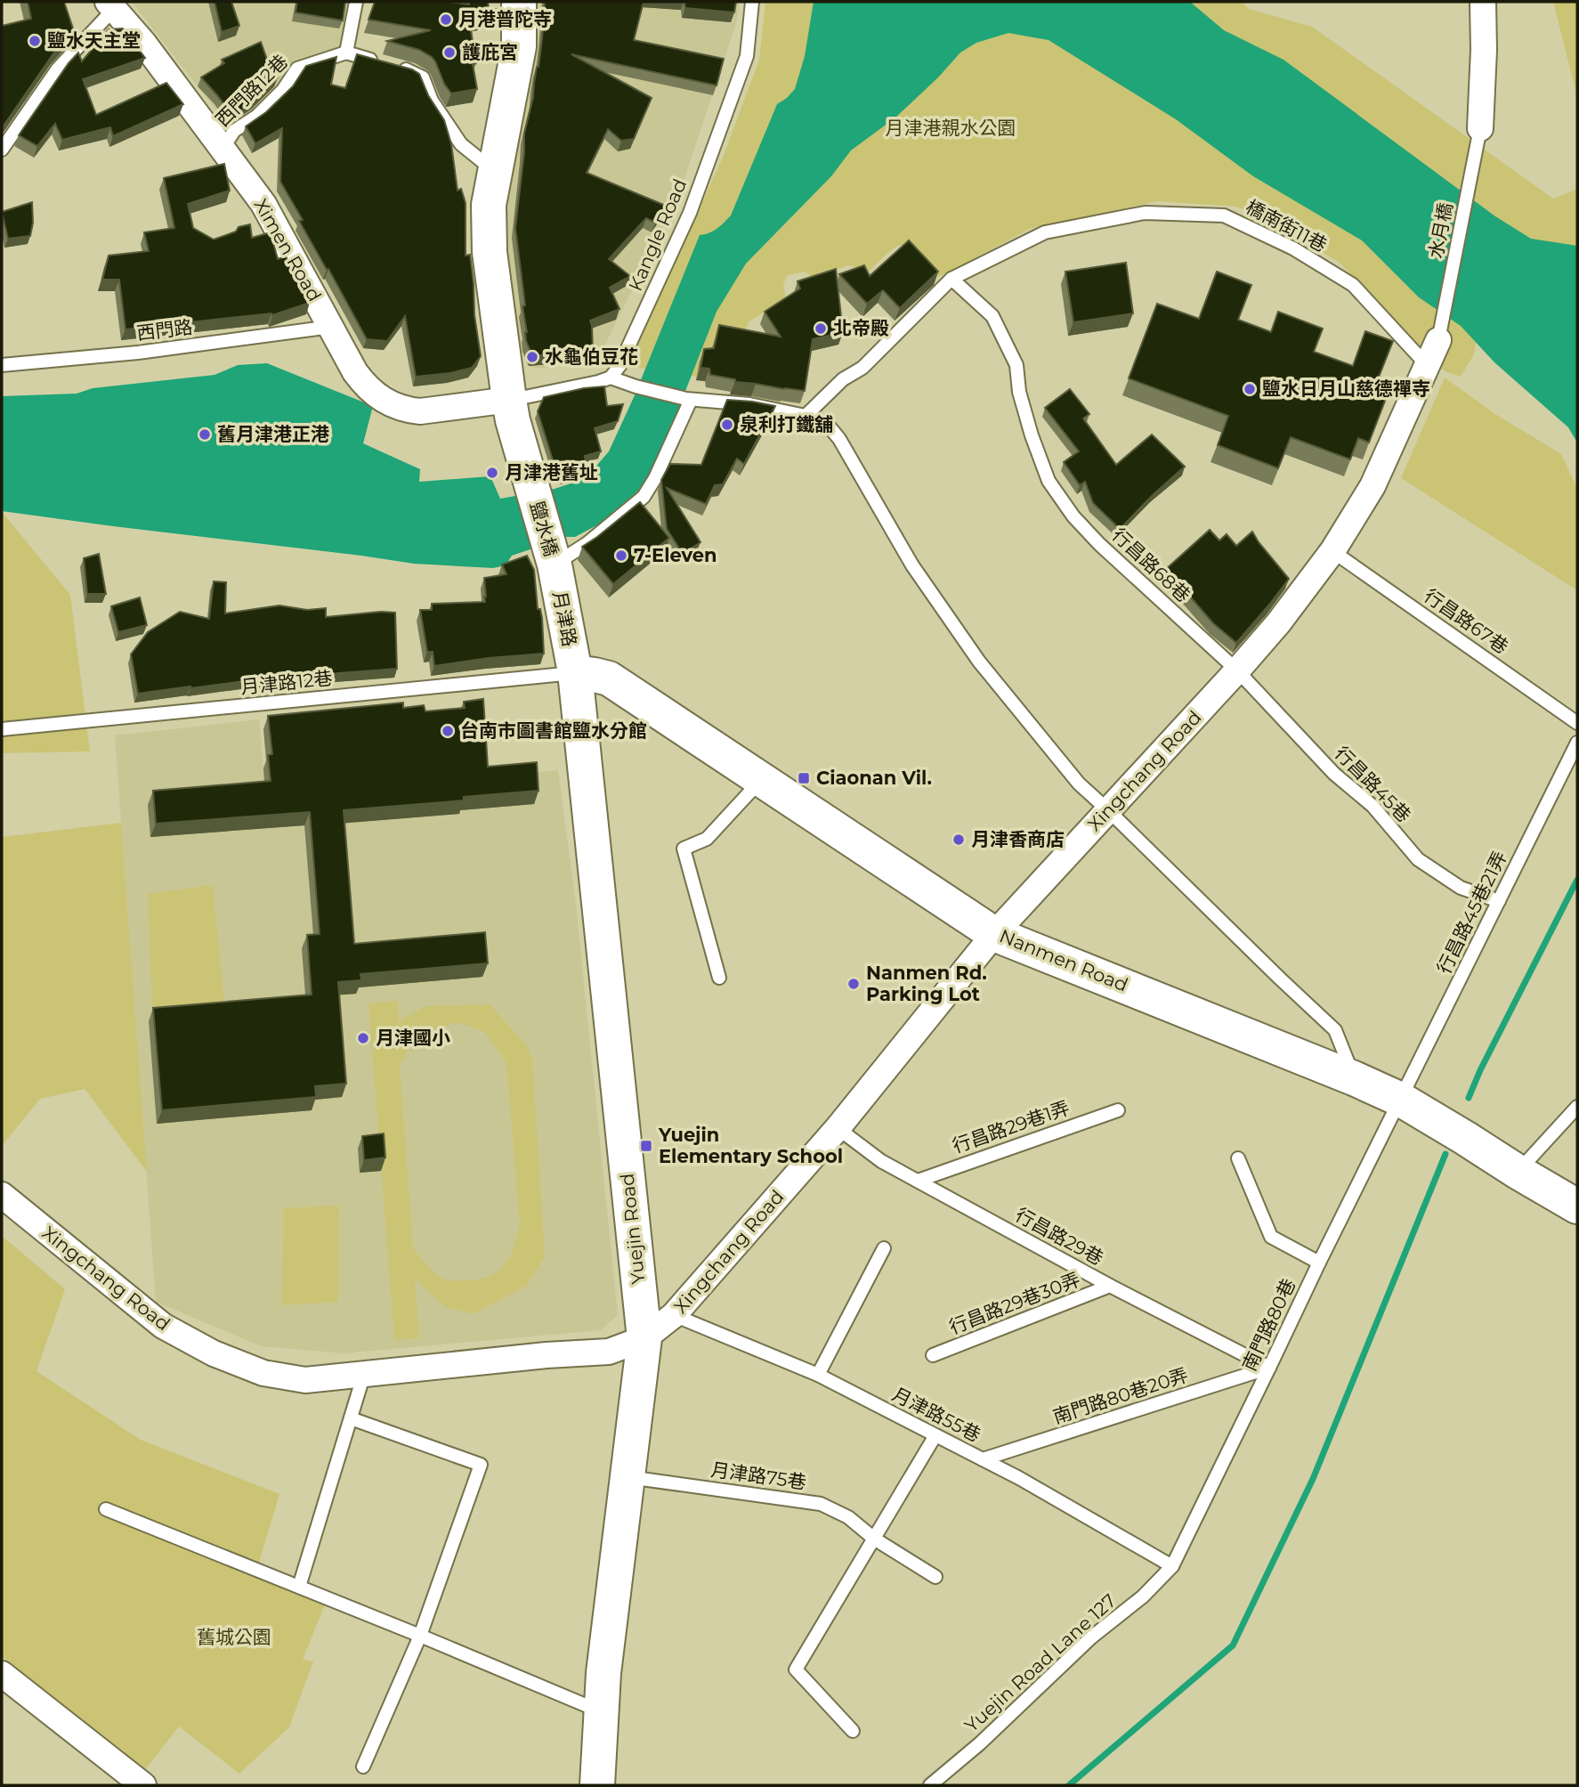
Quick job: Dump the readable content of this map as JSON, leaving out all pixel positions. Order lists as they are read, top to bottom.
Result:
{
  "streets": {
    "street": [
      "Ximen Road",
      "鹽水橋",
      "月津路",
      "Xingchang Road",
      "Nanmen Road",
      "Yuejin Road"
    ],
    "lane": [
      "西門路12巷",
      "橋南街11巷",
      "水月橋",
      "Kangle Road",
      "西門路",
      "行昌路68巷",
      "行昌路67巷",
      "月津路12巷",
      "行昌路45巷",
      "行昌路45巷21弄",
      "行昌路29巷1弄",
      "行昌路29巷",
      "行昌路29巷30弄",
      "南門路80巷",
      "南門路80巷20弄",
      "月津路55巷",
      "月津路75巷",
      "Yuejin Road Lane 127"
    ]
  },
  "crossings": [
    ["西門路12巷", "Ximen Road"],
    ["橋南街11巷", "行昌路68巷"],
    ["橋南街11巷", "Xingchang Road"],
    ["水月橋", "Xingchang Road"],
    ["Ximen Road", "西門路"],
    ["Ximen Road", "鹽水橋"],
    ["鹽水橋", "月津路"],
    ["行昌路68巷", "Xingchang Road"],
    ["行昌路68巷", "行昌路45巷"],
    ["月津路", "月津路12巷"],
    ["月津路", "Nanmen Road"],
    ["月津路", "Yuejin Road"],
    ["行昌路67巷", "Xingchang Road"],
    ["月津路12巷", "Nanmen Road"],
    ["月津路12巷", "Yuejin Road"],
    ["Xingchang Road", "行昌路45巷"],
    ["Xingchang Road", "Nanmen Road"],
    ["Xingchang Road", "Yuejin Road"],
    ["Xingchang Road", "行昌路29巷"],
    ["Xingchang Road", "月津路55巷"],
    ["行昌路45巷", "行昌路45巷21弄"],
    ["行昌路45巷21弄", "Nanmen Road"],
    ["行昌路45巷21弄", "南門路80巷"],
    ["Nanmen Road", "Yuejin Road"],
    ["Nanmen Road", "南門路80巷"],
    ["行昌路29巷1弄", "行昌路29巷"],
    ["Yuejin Road", "月津路75巷"],
    ["行昌路29巷", "行昌路29巷30弄"],
    ["行昌路29巷", "南門路80巷"],
    ["行昌路29巷", "南門路80巷20弄"],
    ["南門路80巷", "南門路80巷20弄"],
    ["南門路80巷", "月津路55巷"],
    ["南門路80巷", "Yuejin Road Lane 127"],
    ["南門路80巷20弄", "月津路55巷"],
    ["月津路55巷", "Yuejin Road Lane 127"]
  ],
  "parks": ["月津港親水公園", "舊城公園"],
  "places": {
    "other": [
      "月港普陀寺",
      "鹽水天主堂",
      "護庇宮",
      "北帝殿",
      "水龜伯豆花",
      "鹽水日月山慈德禪寺",
      "泉利打鐵舖",
      "舊月津港正港",
      "月津港舊址",
      "7-Eleven",
      "台南市圖書館鹽水分館",
      "月津香商店",
      "Nanmen Rd. Parking Lot",
      "月津國小"
    ],
    "transit": ["Ciaonan Vil.", "Yuejin Elementary School"]
  }
}
